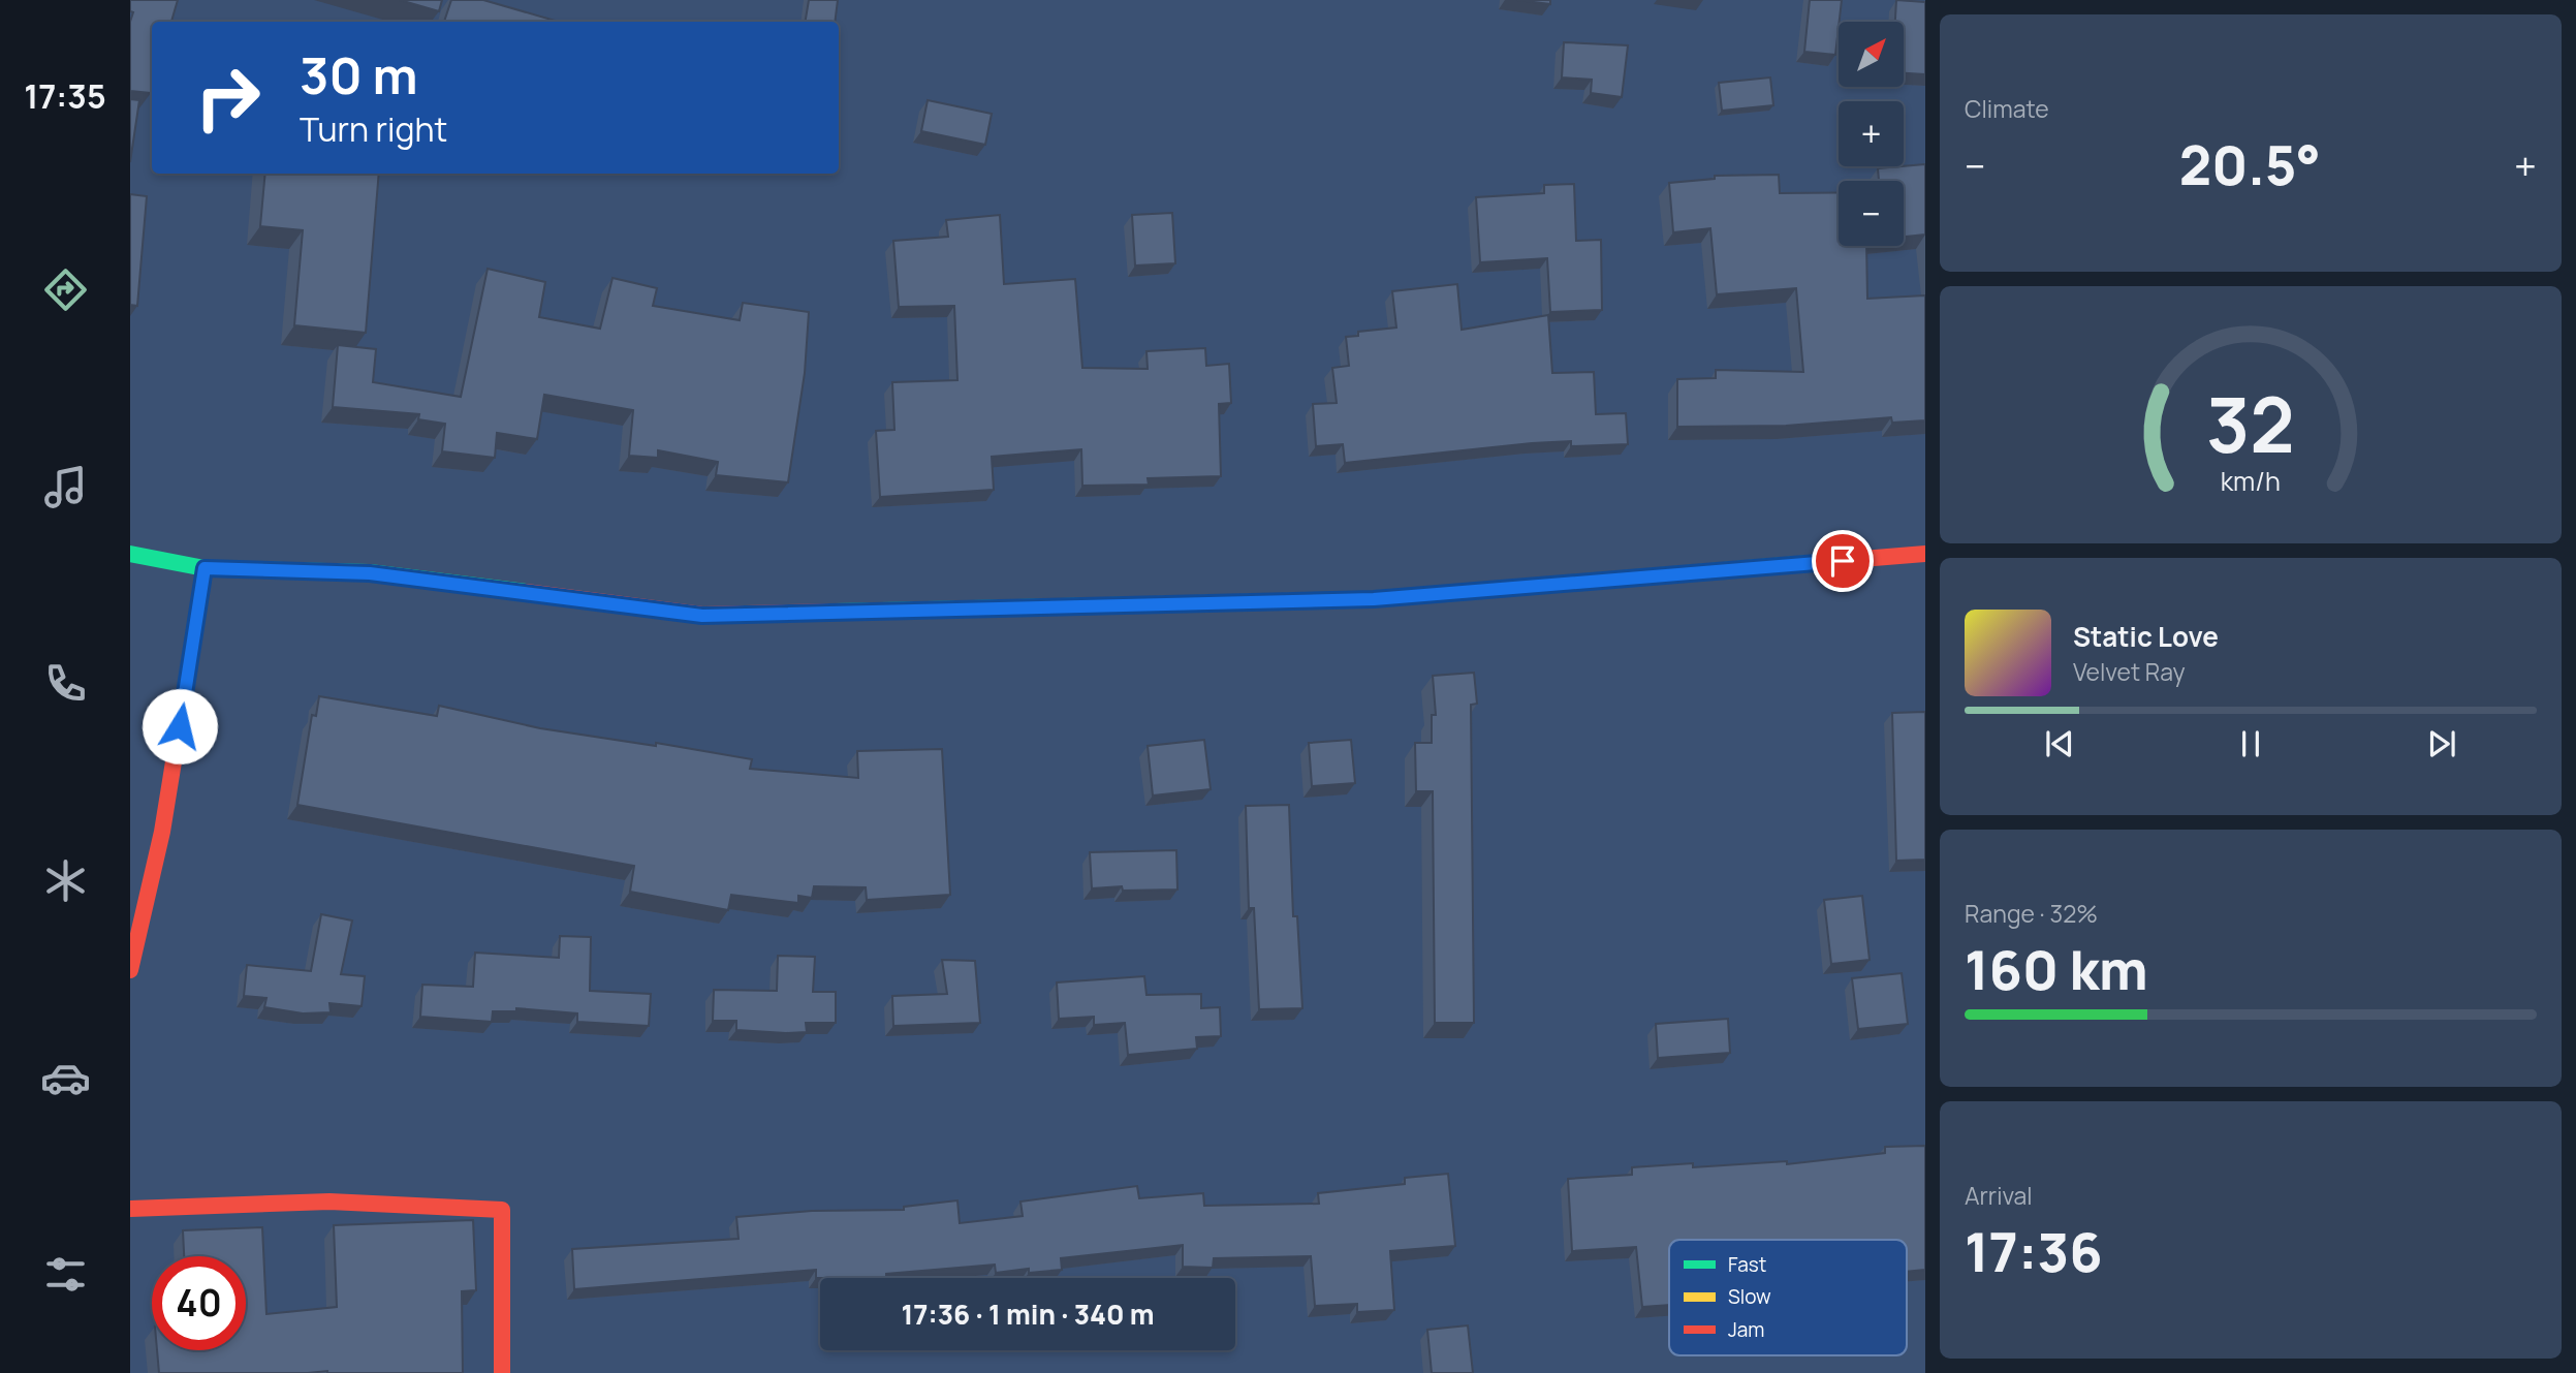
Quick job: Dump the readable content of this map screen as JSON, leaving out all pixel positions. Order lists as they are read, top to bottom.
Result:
{
  "legend": ["Fast", "Slow", "Jam"],
  "north": "top right",
  "page": {
    "tabs": "17:35",
    "tile": [
      "Climate",
      ["Range · 32%", "160 km"],
      ["Arrival", "17:36"]
    ],
    "map_buttons": ["+", "−"],
    "turn": ["30 m", "Turn right"],
    "heat": ["−", "20.5°", "+"],
    "song": ["Static Love", "Velvet Ray"],
    "limit": "40",
    "trip": "17:36 · 1 min · 340 m",
    "gauge": ["32", "km/h"]
  }
}
